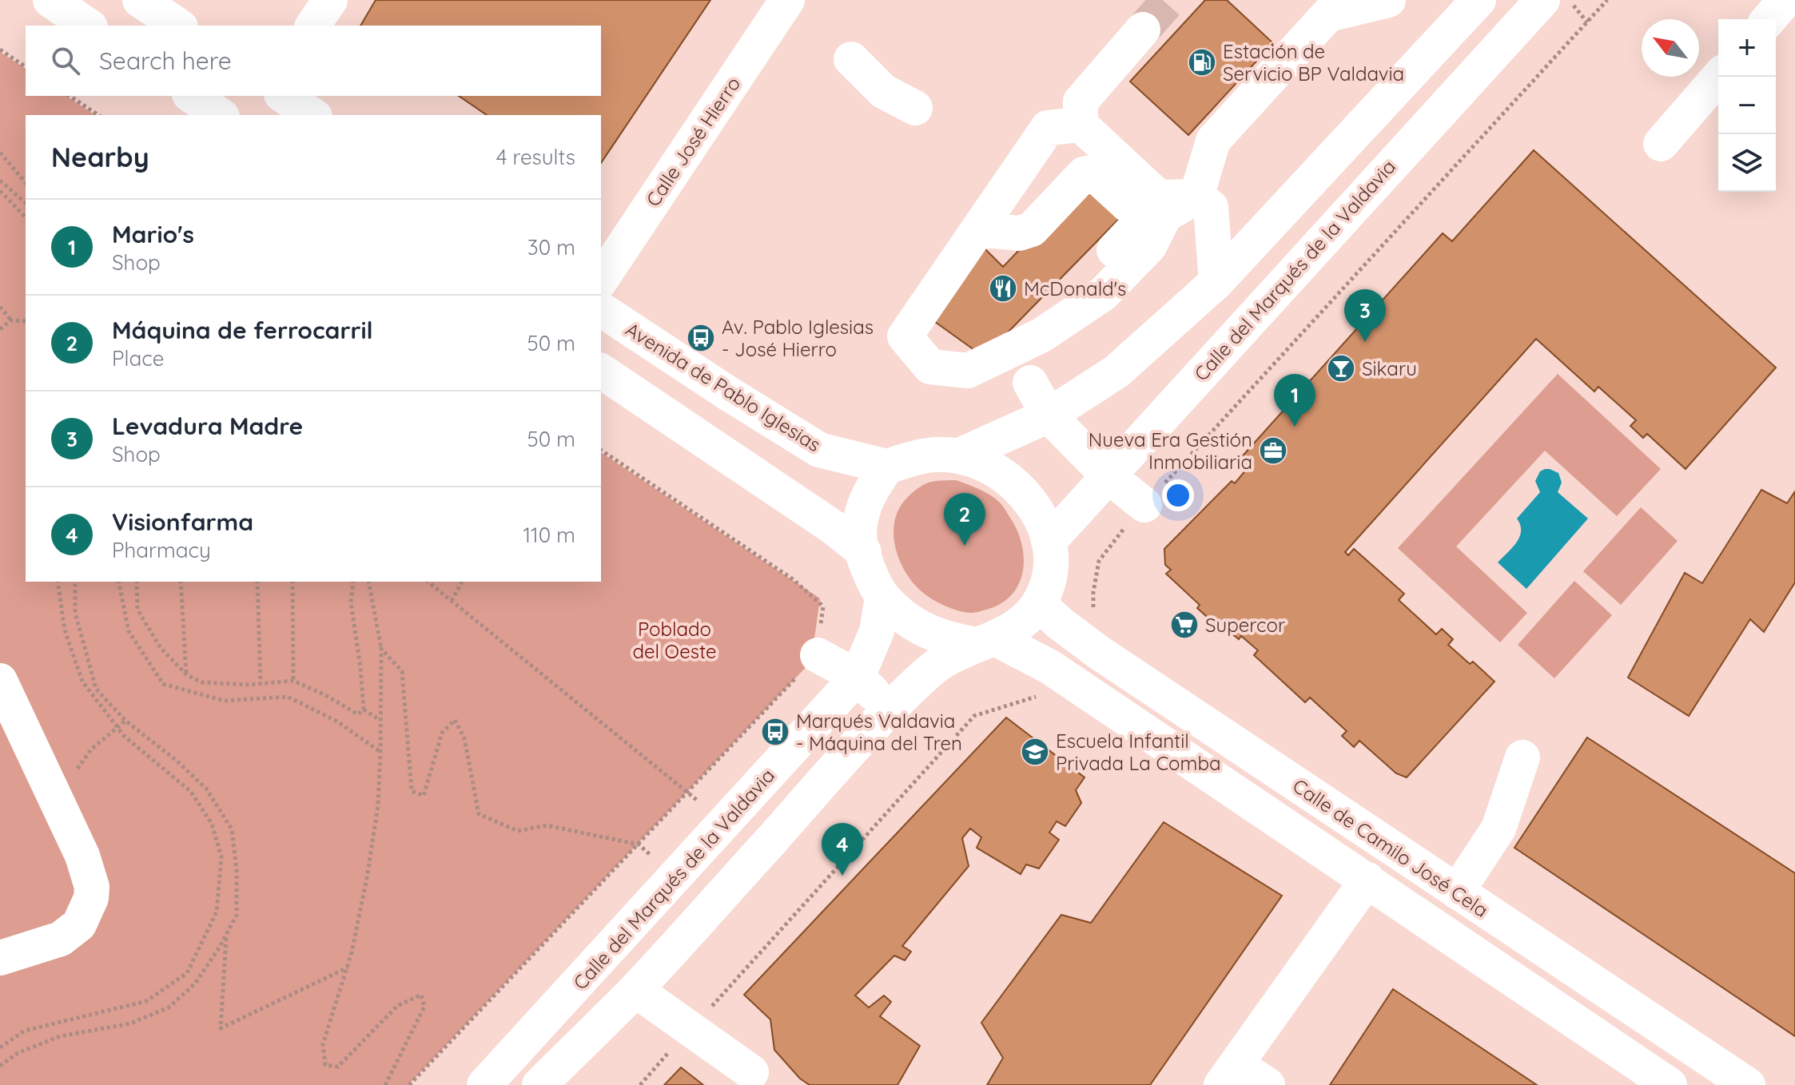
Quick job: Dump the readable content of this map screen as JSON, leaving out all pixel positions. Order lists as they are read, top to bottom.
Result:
{
  "streets": {
    "street": [
      "Calle José Hierro",
      "Calle del Marqués de la Valdavia",
      "Avenida de Pablo Iglesias",
      "Calle de Camilo José Cela"
    ]
  },
  "crossings": [
    ["Calle del Marqués de la Valdavia", "Avenida de Pablo Iglesias"],
    ["Calle del Marqués de la Valdavia", "Calle de Camilo José Cela"],
    ["Avenida de Pablo Iglesias", "Calle de Camilo José Cela"]
  ],
  "parks": ["Poblado del Oeste"],
  "places": {
    "fuel station": ["Estación de Servicio BP Valdavia"],
    "restaurant": ["McDonald's"],
    "bus stop": ["Av. Pablo Iglesias - José Hierro", "Marqués Valdavia - Máquina del Tren"],
    "bar": ["Sikaru"],
    "office": ["Nueva Era Gestión Inmobiliaria"],
    "supermarket": ["Supercor"],
    "school or university": ["Escuela Infantil Privada La Comba"]
  },
  "north": "top left",
  "page": {
    "map_buttons": ["+", "−"],
    "search": "Search here",
    "heading": ["Nearby", "4 results"],
    "list": [
      {
        "mark": "1",
        "name": "Mario's",
        "note": "Shop",
        "value": "30 m"
      },
      {
        "mark": "2",
        "name": "Máquina de ferrocarril",
        "note": "Place",
        "value": "50 m"
      },
      {
        "mark": "3",
        "name": "Levadura Madre",
        "note": "Shop",
        "value": "50 m"
      },
      {
        "mark": "4",
        "name": "Visionfarma",
        "note": "Pharmacy",
        "value": "110 m"
      }
    ],
    "pins": [
      "3",
      "1",
      "2",
      "4"
    ]
  }
}
